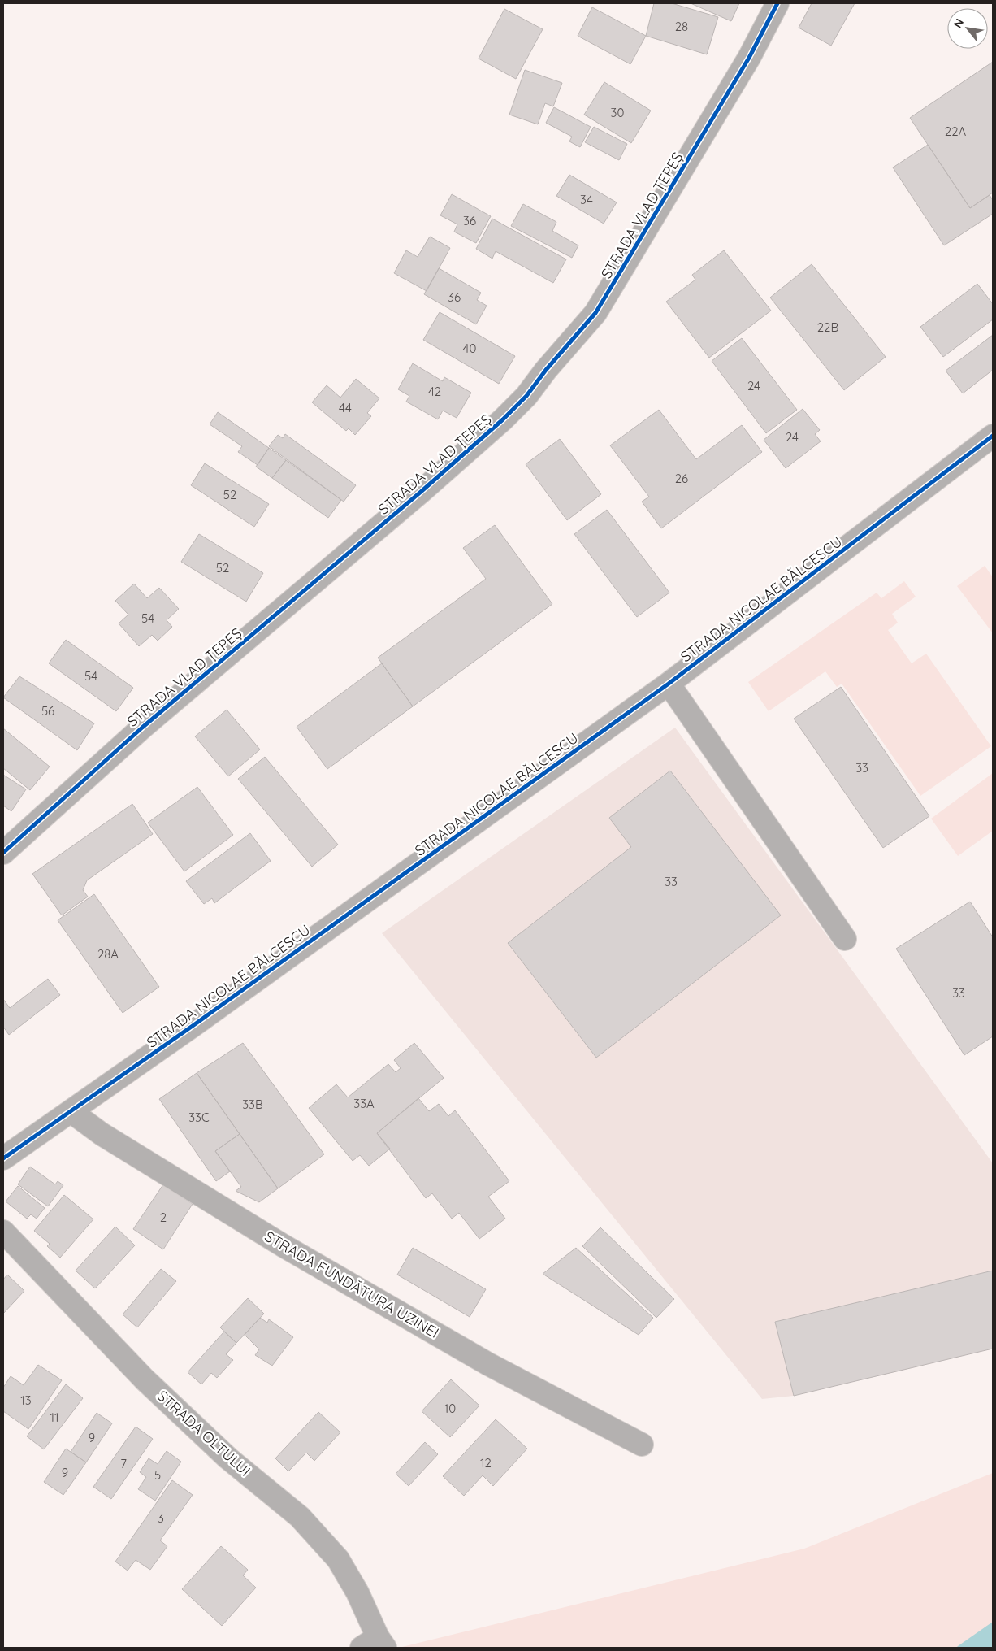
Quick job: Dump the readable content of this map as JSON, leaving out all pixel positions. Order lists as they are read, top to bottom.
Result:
{
  "streets": {
    "street": [
      "STRADA VLAD ȚEPEȘ",
      "STRADA NICOLAE BĂLCESCU",
      "STRADA FUNDĂTURA UZINEI",
      "STRADA OLTULUI"
    ]
  },
  "crossings": [
    ["STRADA NICOLAE BĂLCESCU", "STRADA FUNDĂTURA UZINEI"]
  ],
  "house_numbers": [
    "28",
    "30",
    "22A",
    "34",
    "36",
    "36",
    "22B",
    "40",
    "24",
    "42",
    "44",
    "24",
    "26",
    "52",
    "52",
    "54",
    "54",
    "56",
    "33",
    "33",
    "28A",
    "33",
    "33A",
    "33B",
    "33C",
    "2",
    "13",
    "10",
    "11",
    "9",
    "12",
    "7",
    "9",
    "5",
    "3"
  ],
  "north": "top left"
}
